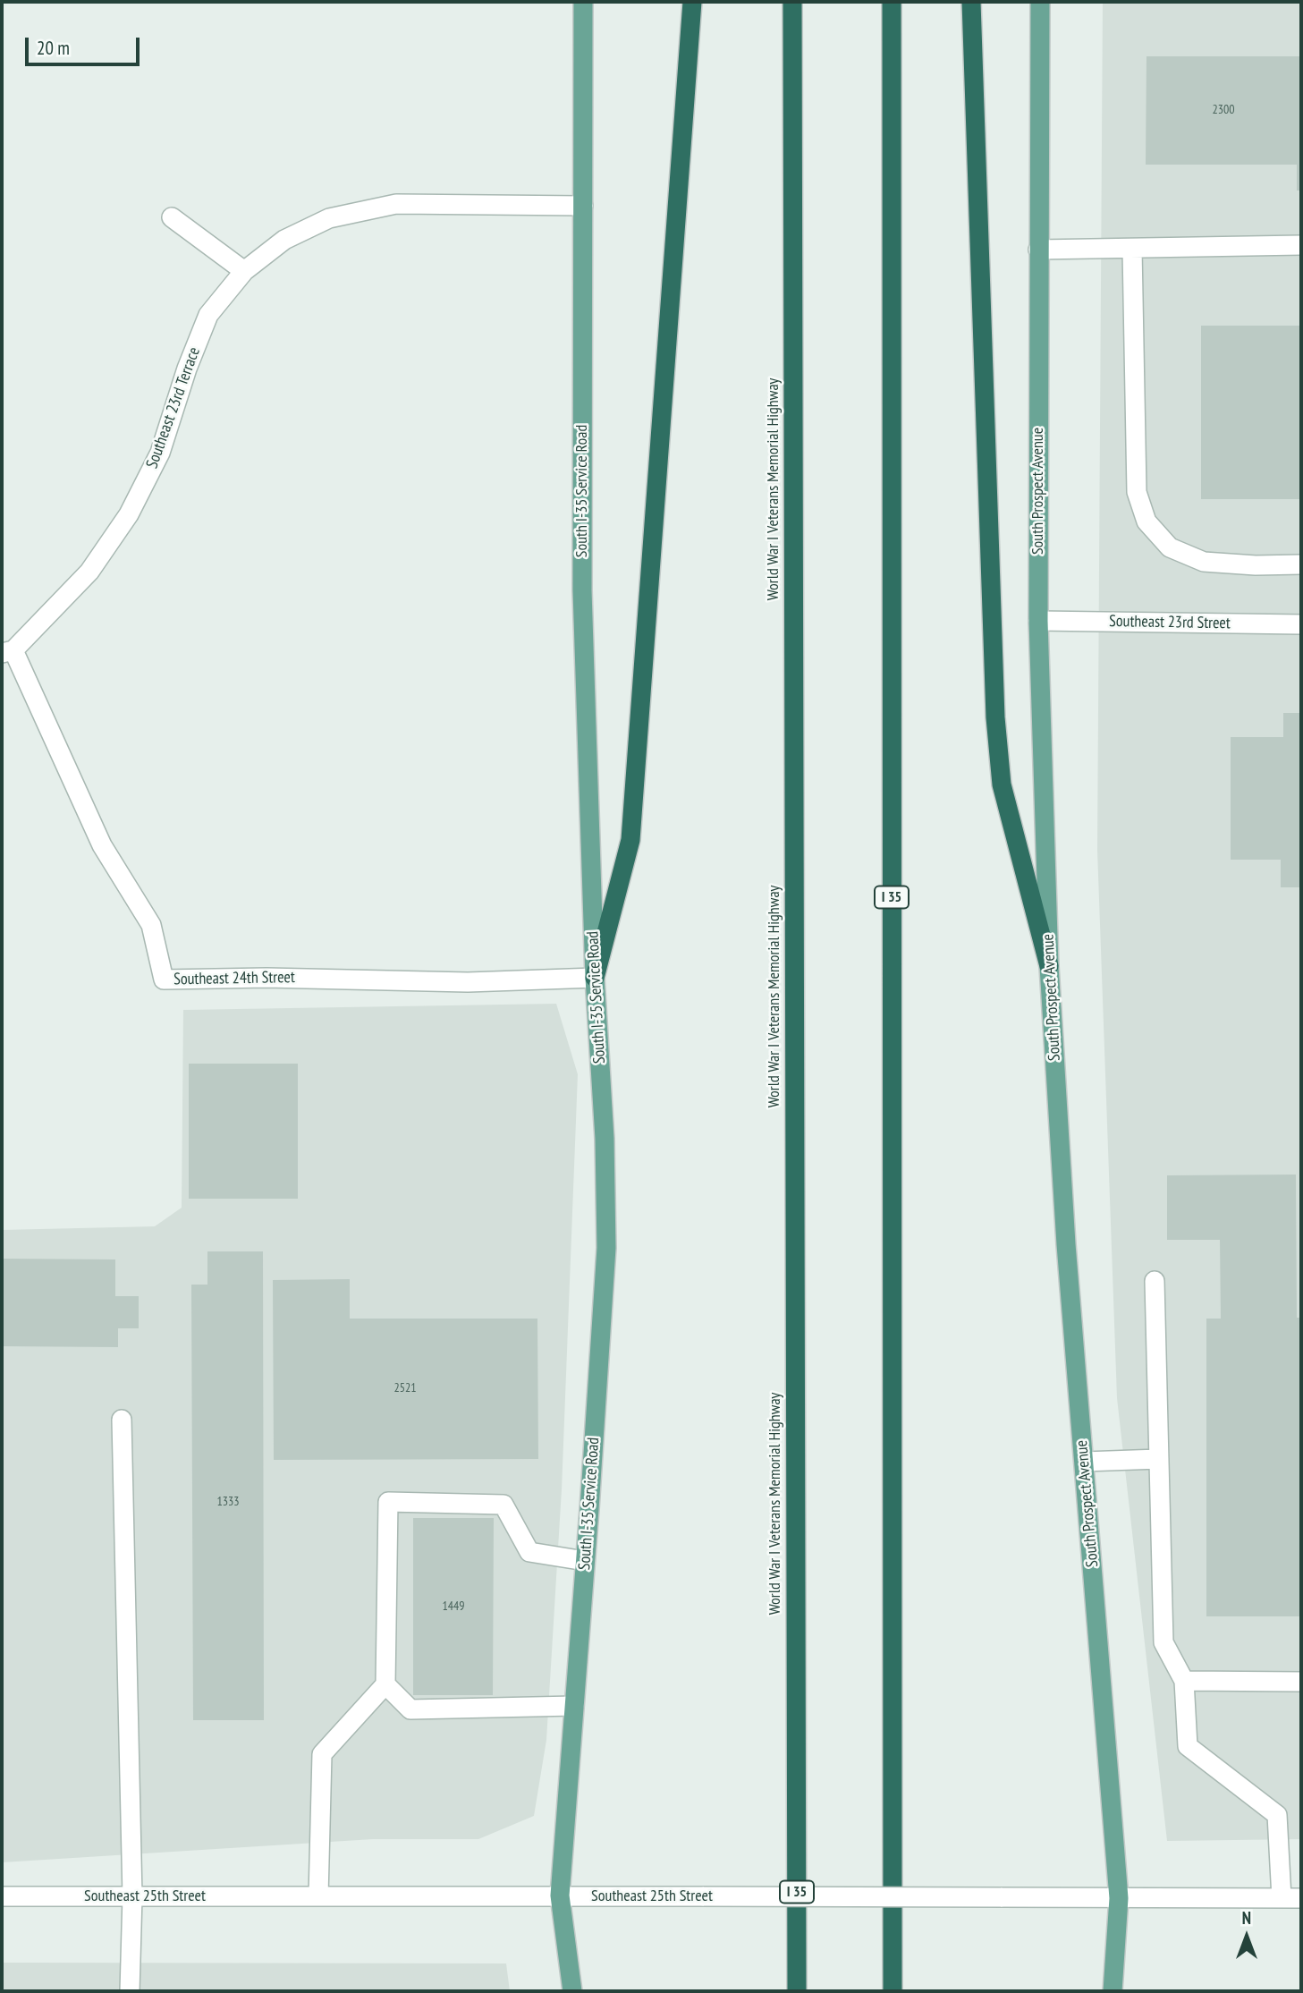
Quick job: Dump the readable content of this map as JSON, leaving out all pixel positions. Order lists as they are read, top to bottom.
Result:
{
  "streets": {
    "highway": ["World War I Veterans Memorial Highway", "I 35"],
    "main road": ["South I-35 Service Road", "South Prospect Avenue"],
    "street": [
      "Southeast 23rd Terrace",
      "Southeast 23rd Street",
      "Southeast 24th Street",
      "Southeast 25th Street"
    ]
  },
  "crossings": [
    ["Southeast 23rd Terrace", "South I-35 Service Road"],
    ["Southeast 23rd Terrace", "Southeast 24th Street"],
    ["South I-35 Service Road", "Southeast 24th Street"],
    ["South I-35 Service Road", "Southeast 25th Street"],
    ["South Prospect Avenue", "Southeast 23rd Street"],
    ["South Prospect Avenue", "Southeast 25th Street"]
  ],
  "house_numbers": [
    "2300",
    "2521",
    "1333",
    "1449"
  ],
  "scale_bar": "20 m",
  "north": "top"
}
